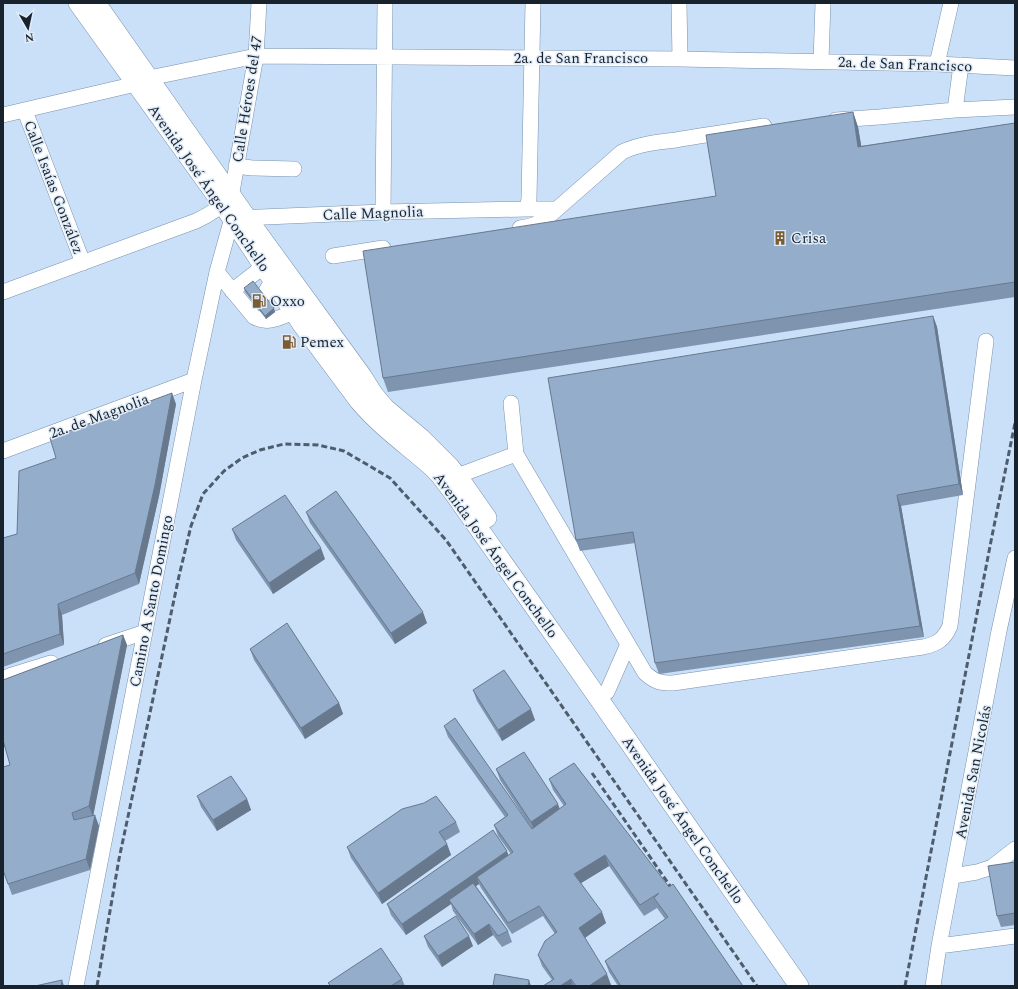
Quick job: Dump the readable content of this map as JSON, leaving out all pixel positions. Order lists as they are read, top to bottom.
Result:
{
  "streets": {
    "main road": ["Avenida José Ángel Conchello"],
    "street": [
      "2a. de San Francisco",
      "Calle Héroes del 47",
      "Calle Isaías González",
      "Calle Magnolia",
      "2a. de Magnolia",
      "Camino A Santo Domingo",
      "Avenida San Nicolás"
    ]
  },
  "crossings": [
    ["2a. de San Francisco", "Calle Héroes del 47"],
    ["2a. de San Francisco", "Calle Isaías González"],
    ["2a. de San Francisco", "Avenida José Ángel Conchello"],
    ["Calle Héroes del 47", "Avenida José Ángel Conchello"],
    ["Calle Héroes del 47", "Calle Magnolia"],
    ["Calle Héroes del 47", "Camino A Santo Domingo"],
    ["Calle Isaías González", "Calle Magnolia"],
    ["Avenida José Ángel Conchello", "Calle Magnolia"],
    ["Avenida José Ángel Conchello", "Camino A Santo Domingo"],
    ["Calle Magnolia", "Camino A Santo Domingo"],
    ["2a. de Magnolia", "Camino A Santo Domingo"]
  ],
  "places": {
    "building": ["Crisa"],
    "fuel station": ["Oxxo", "Pemex"]
  },
  "north": "bottom"
}
